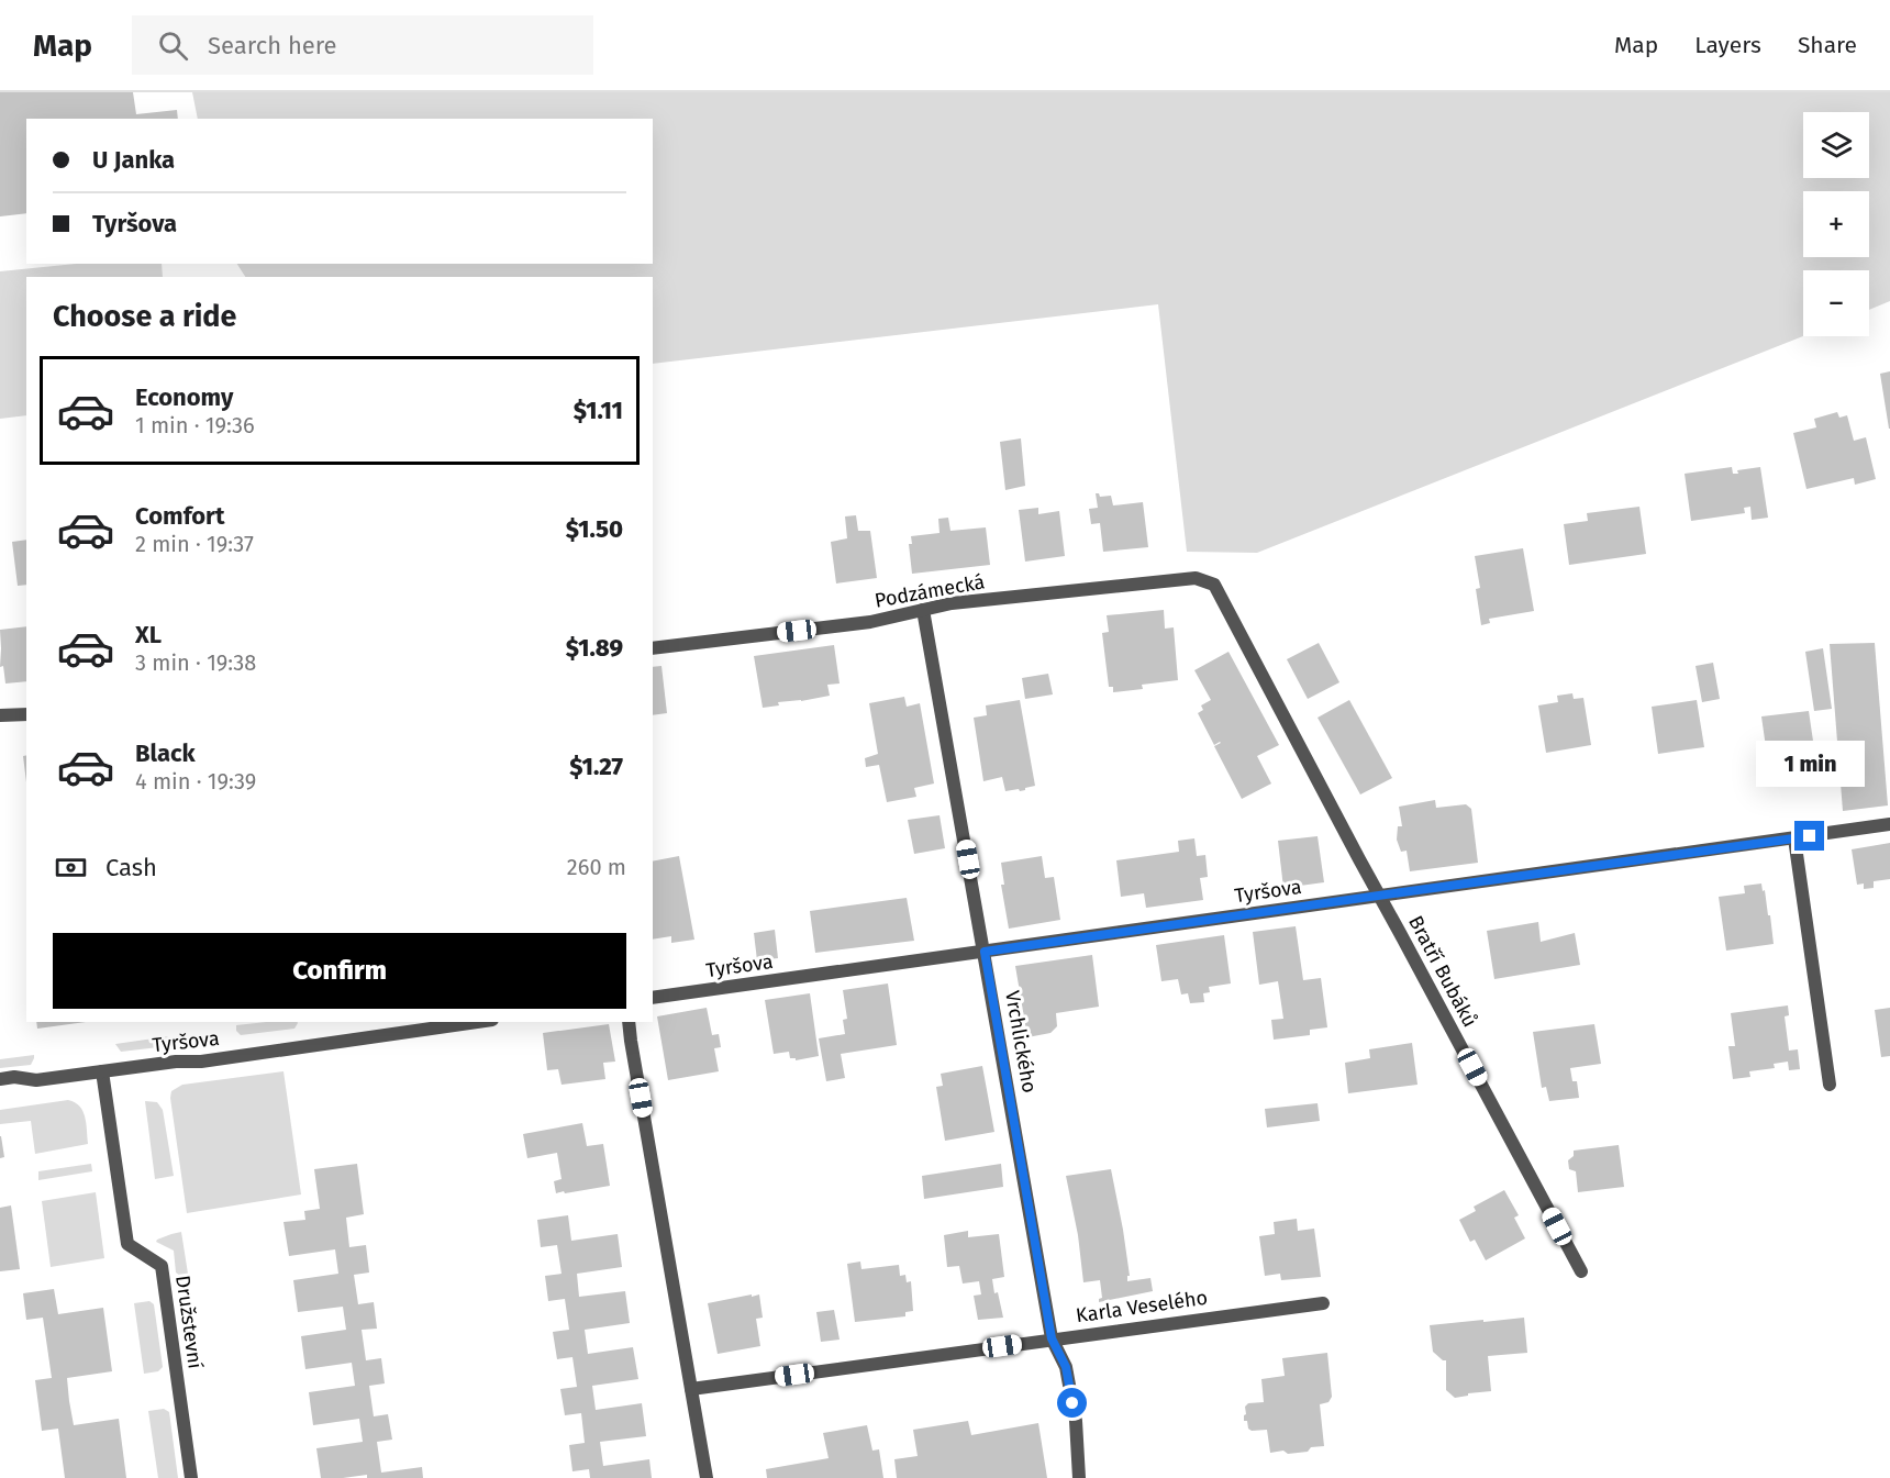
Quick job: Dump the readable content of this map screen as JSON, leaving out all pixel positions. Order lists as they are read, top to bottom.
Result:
{
  "streets": {
    "street": [
      "Podzámecká",
      "Tyršova",
      "Bratří Bubáků",
      "Vrchlického",
      "Karla Veselého",
      "Družstevní"
    ]
  },
  "crossings": [
    ["Podzámecká", "Bratří Bubáků"],
    ["Podzámecká", "Vrchlického"],
    ["Tyršova", "Bratří Bubáků"],
    ["Tyršova", "Vrchlického"],
    ["Tyršova", "Družstevní"],
    ["Vrchlického", "Karla Veselého"]
  ],
  "page": {
    "header": "Map",
    "search": "Search here",
    "nav": ["Map", "Layers", "Share"],
    "map_buttons": ["+", "−"],
    "banner": ["U Janka", "Tyršova"],
    "heading": "Choose a ride",
    "list": [
      {
        "name": "Economy",
        "note": "1 min · 19:36",
        "value": "$1.11"
      },
      {
        "name": "Comfort",
        "note": "2 min · 19:37",
        "value": "$1.50"
      },
      {
        "name": "XL",
        "note": "3 min · 19:38",
        "value": "$1.89"
      },
      {
        "name": "Black",
        "note": "4 min · 19:39",
        "value": "$1.27"
      }
    ],
    "bubble": "1 min",
    "pay": ["Cash", "260 m"],
    "buttons": "Confirm"
  }
}
